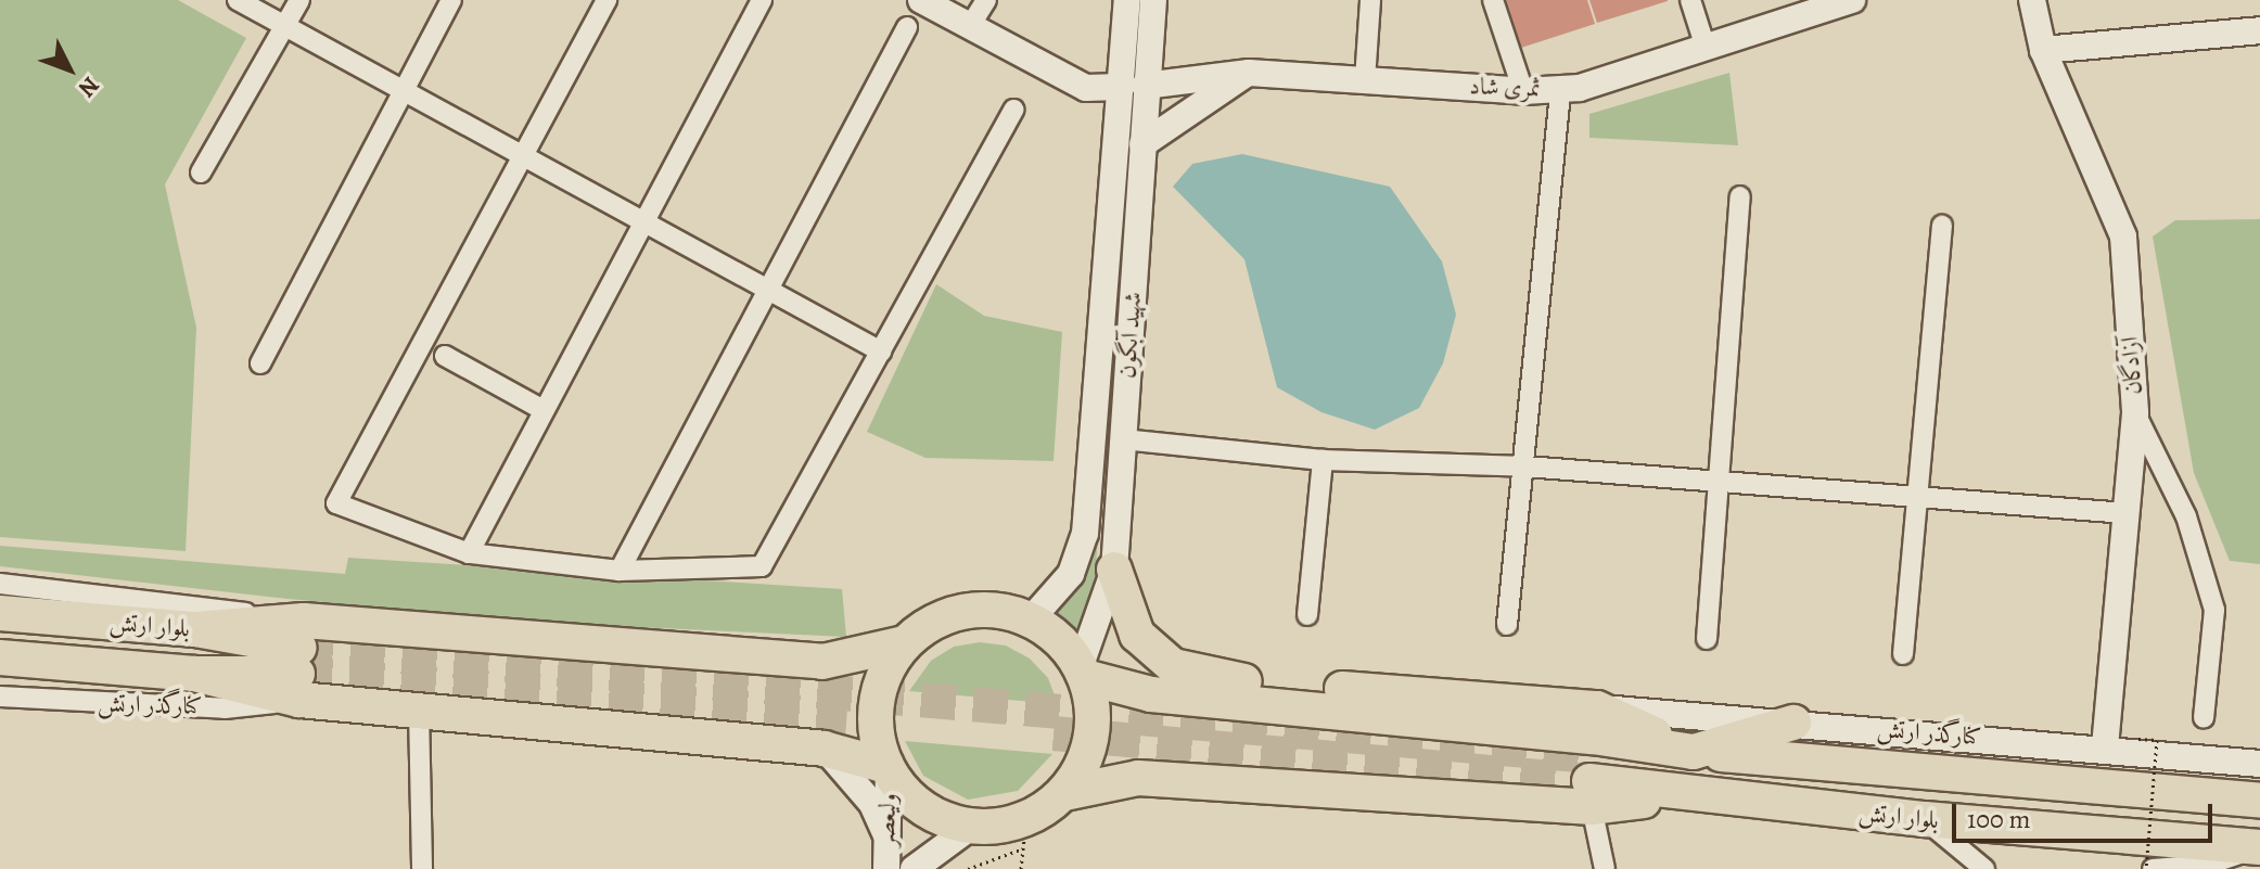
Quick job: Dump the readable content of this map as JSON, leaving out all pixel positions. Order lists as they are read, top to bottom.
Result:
{
  "streets": {
    "highway": ["بلوار ارتش"],
    "street": [
      "ثمری شاد",
      "شهید آبگون",
      "آزادگان",
      "کنارگذر ارتش",
      "ولیعصر"
    ]
  },
  "crossings": [
    ["ثمری شاد", "شهید آبگون"],
    ["شهید آبگون", "ولیعصر"],
    ["آزادگان", "کنارگذر ارتش"],
    ["بلوار ارتش", "کنارگذر ارتش"]
  ],
  "scale_bar": "100 m",
  "north": "bottom right"
}
